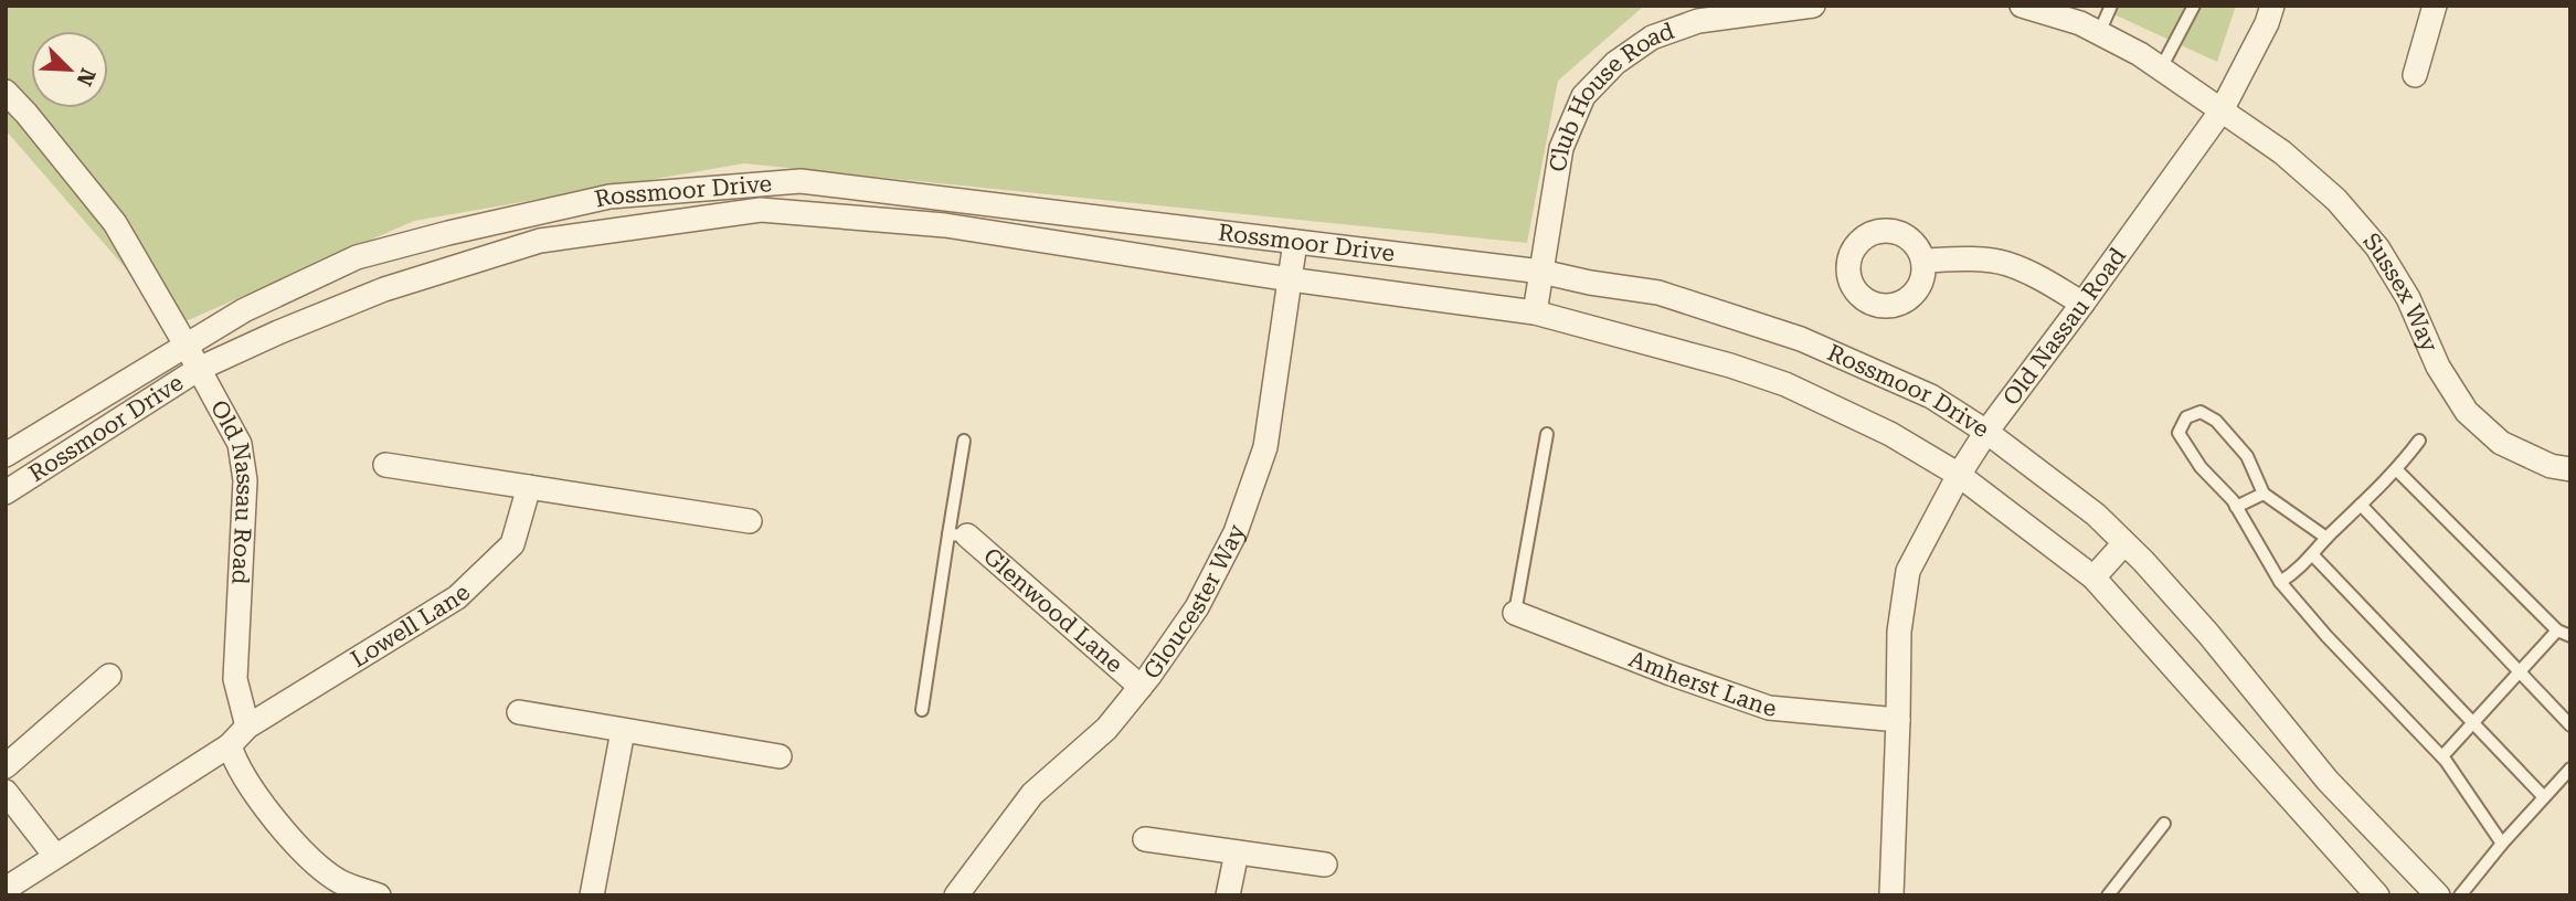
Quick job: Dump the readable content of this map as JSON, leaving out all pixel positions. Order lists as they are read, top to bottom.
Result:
{
  "streets": {
    "street": [
      "Club House Road",
      "Rossmoor Drive",
      "Sussex Way",
      "Old Nassau Road",
      "Gloucester Way",
      "Glenwood Lane",
      "Lowell Lane",
      "Amherst Lane"
    ]
  },
  "crossings": [
    ["Club House Road", "Rossmoor Drive"],
    ["Rossmoor Drive", "Old Nassau Road"],
    ["Rossmoor Drive", "Gloucester Way"],
    ["Sussex Way", "Old Nassau Road"],
    ["Old Nassau Road", "Lowell Lane"],
    ["Old Nassau Road", "Amherst Lane"],
    ["Gloucester Way", "Glenwood Lane"]
  ],
  "north": "bottom right"
}
